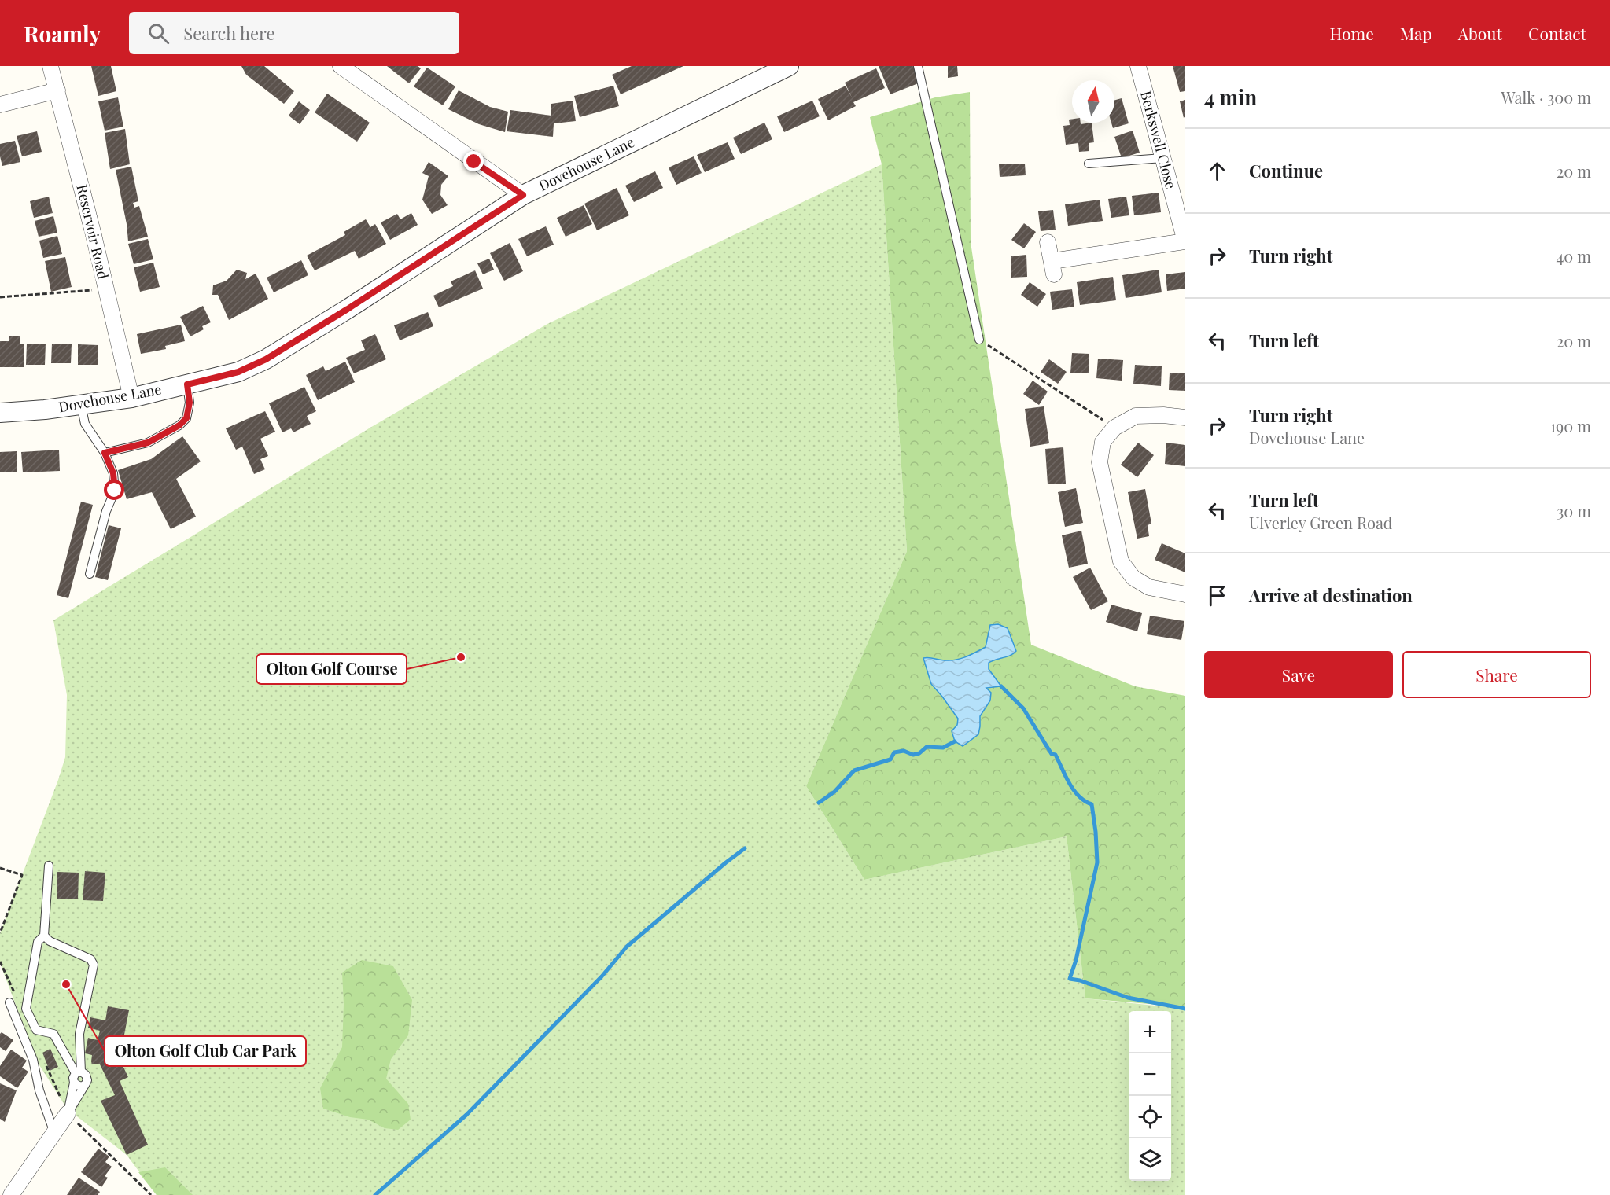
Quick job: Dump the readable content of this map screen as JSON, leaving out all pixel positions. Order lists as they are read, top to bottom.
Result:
{
  "streets": {
    "street": ["Berkswell Close", "Dovehouse Lane", "Reservoir Road"]
  },
  "crossings": [
    ["Dovehouse Lane", "Reservoir Road"]
  ],
  "places": ["Olton Golf Course", "Olton Golf Club Car Park"],
  "north": "top",
  "page": {
    "header": "Roamly",
    "search": "Search here",
    "nav": [
      "Home",
      "Map",
      "About",
      "Contact"
    ],
    "heading": ["4 min", "Walk · 300 m"],
    "list": [
      ["Continue", "20 m"],
      ["Turn right", "40 m"],
      ["Turn left", "20 m"],
      ["Turn right", "Dovehouse Lane", "190 m"],
      ["Turn left", "Ulverley Green Road", "30 m"],
      "Arrive at destination"
    ],
    "buttons": ["Save", "Share"],
    "map_buttons": ["+", "−"]
  }
}
